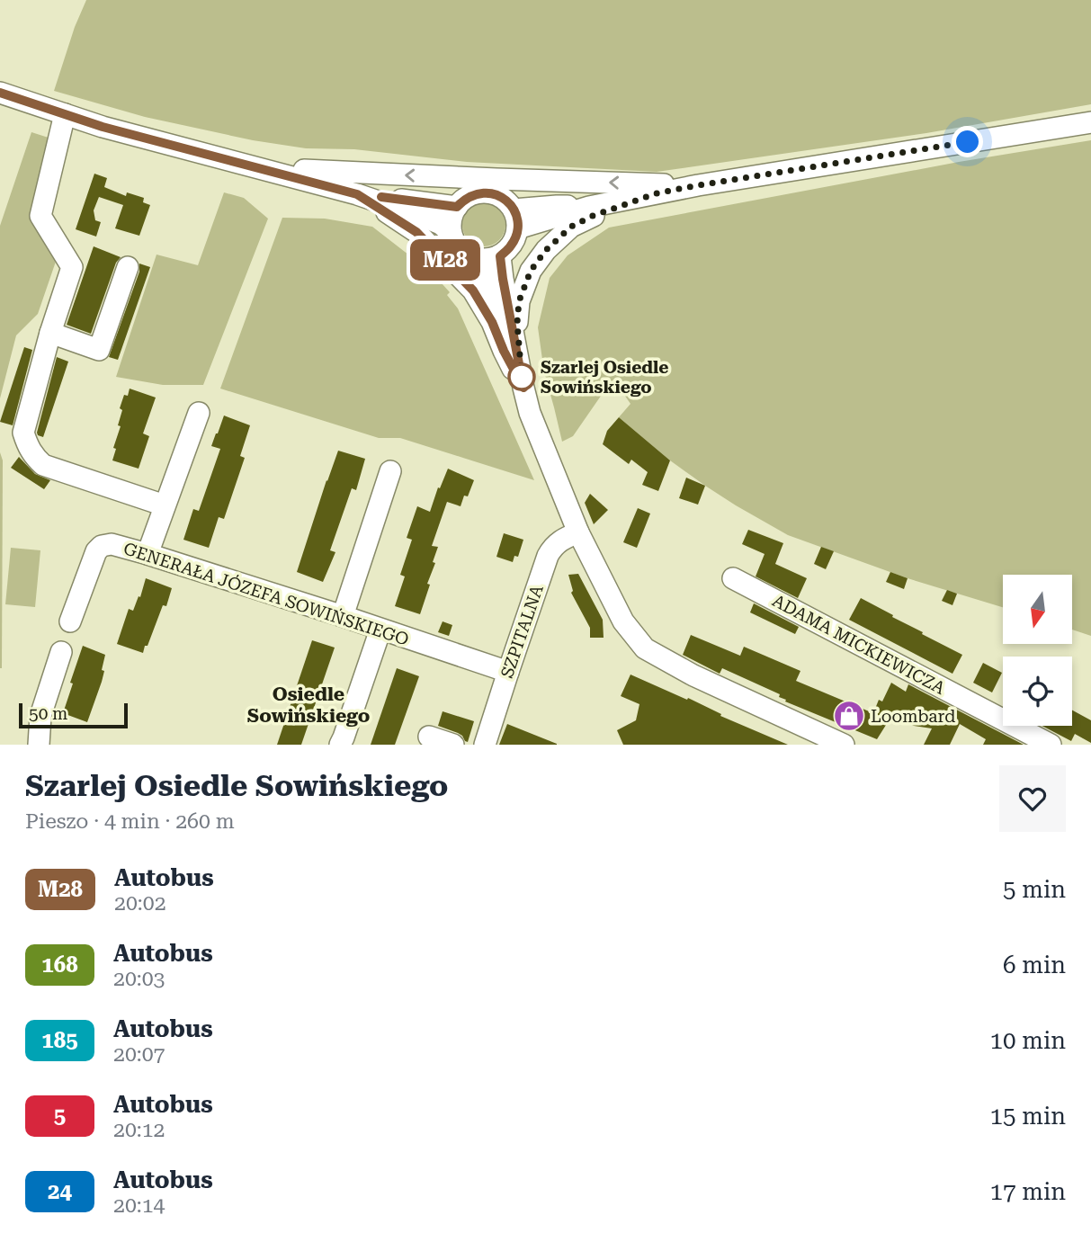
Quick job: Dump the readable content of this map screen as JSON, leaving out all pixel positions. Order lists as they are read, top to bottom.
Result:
{
  "streets": {
    "street": ["GENERAŁA JÓZEFA SOWIŃSKIEGO", "SZPITALNA", "ADAMA MICKIEWICZA"]
  },
  "crossings": [
    ["GENERAŁA JÓZEFA SOWIŃSKIEGO", "SZPITALNA"]
  ],
  "districts": ["Osiedle Sowińskiego"],
  "places": {
    "other": ["Szarlej Osiedle Sowińskiego"],
    "shop": ["Loombard"]
  },
  "lines": ["bus line M28"],
  "scale_bar": "50 m",
  "north": "bottom",
  "page": {
    "on_map": "M28",
    "scale": "50 m",
    "heading": ["Szarlej Osiedle Sowińskiego", "Pieszo · 4 min · 260 m"],
    "list": [
      {
        "mark": "M28",
        "name": "Autobus",
        "note": "20:02",
        "value": "5 min"
      },
      {
        "mark": "168",
        "name": "Autobus",
        "note": "20:03",
        "value": "6 min"
      },
      {
        "mark": "185",
        "name": "Autobus",
        "note": "20:07",
        "value": "10 min"
      },
      {
        "mark": "5",
        "name": "Autobus",
        "note": "20:12",
        "value": "15 min"
      },
      {
        "mark": "24",
        "name": "Autobus",
        "note": "20:14",
        "value": "17 min"
      }
    ]
  }
}
